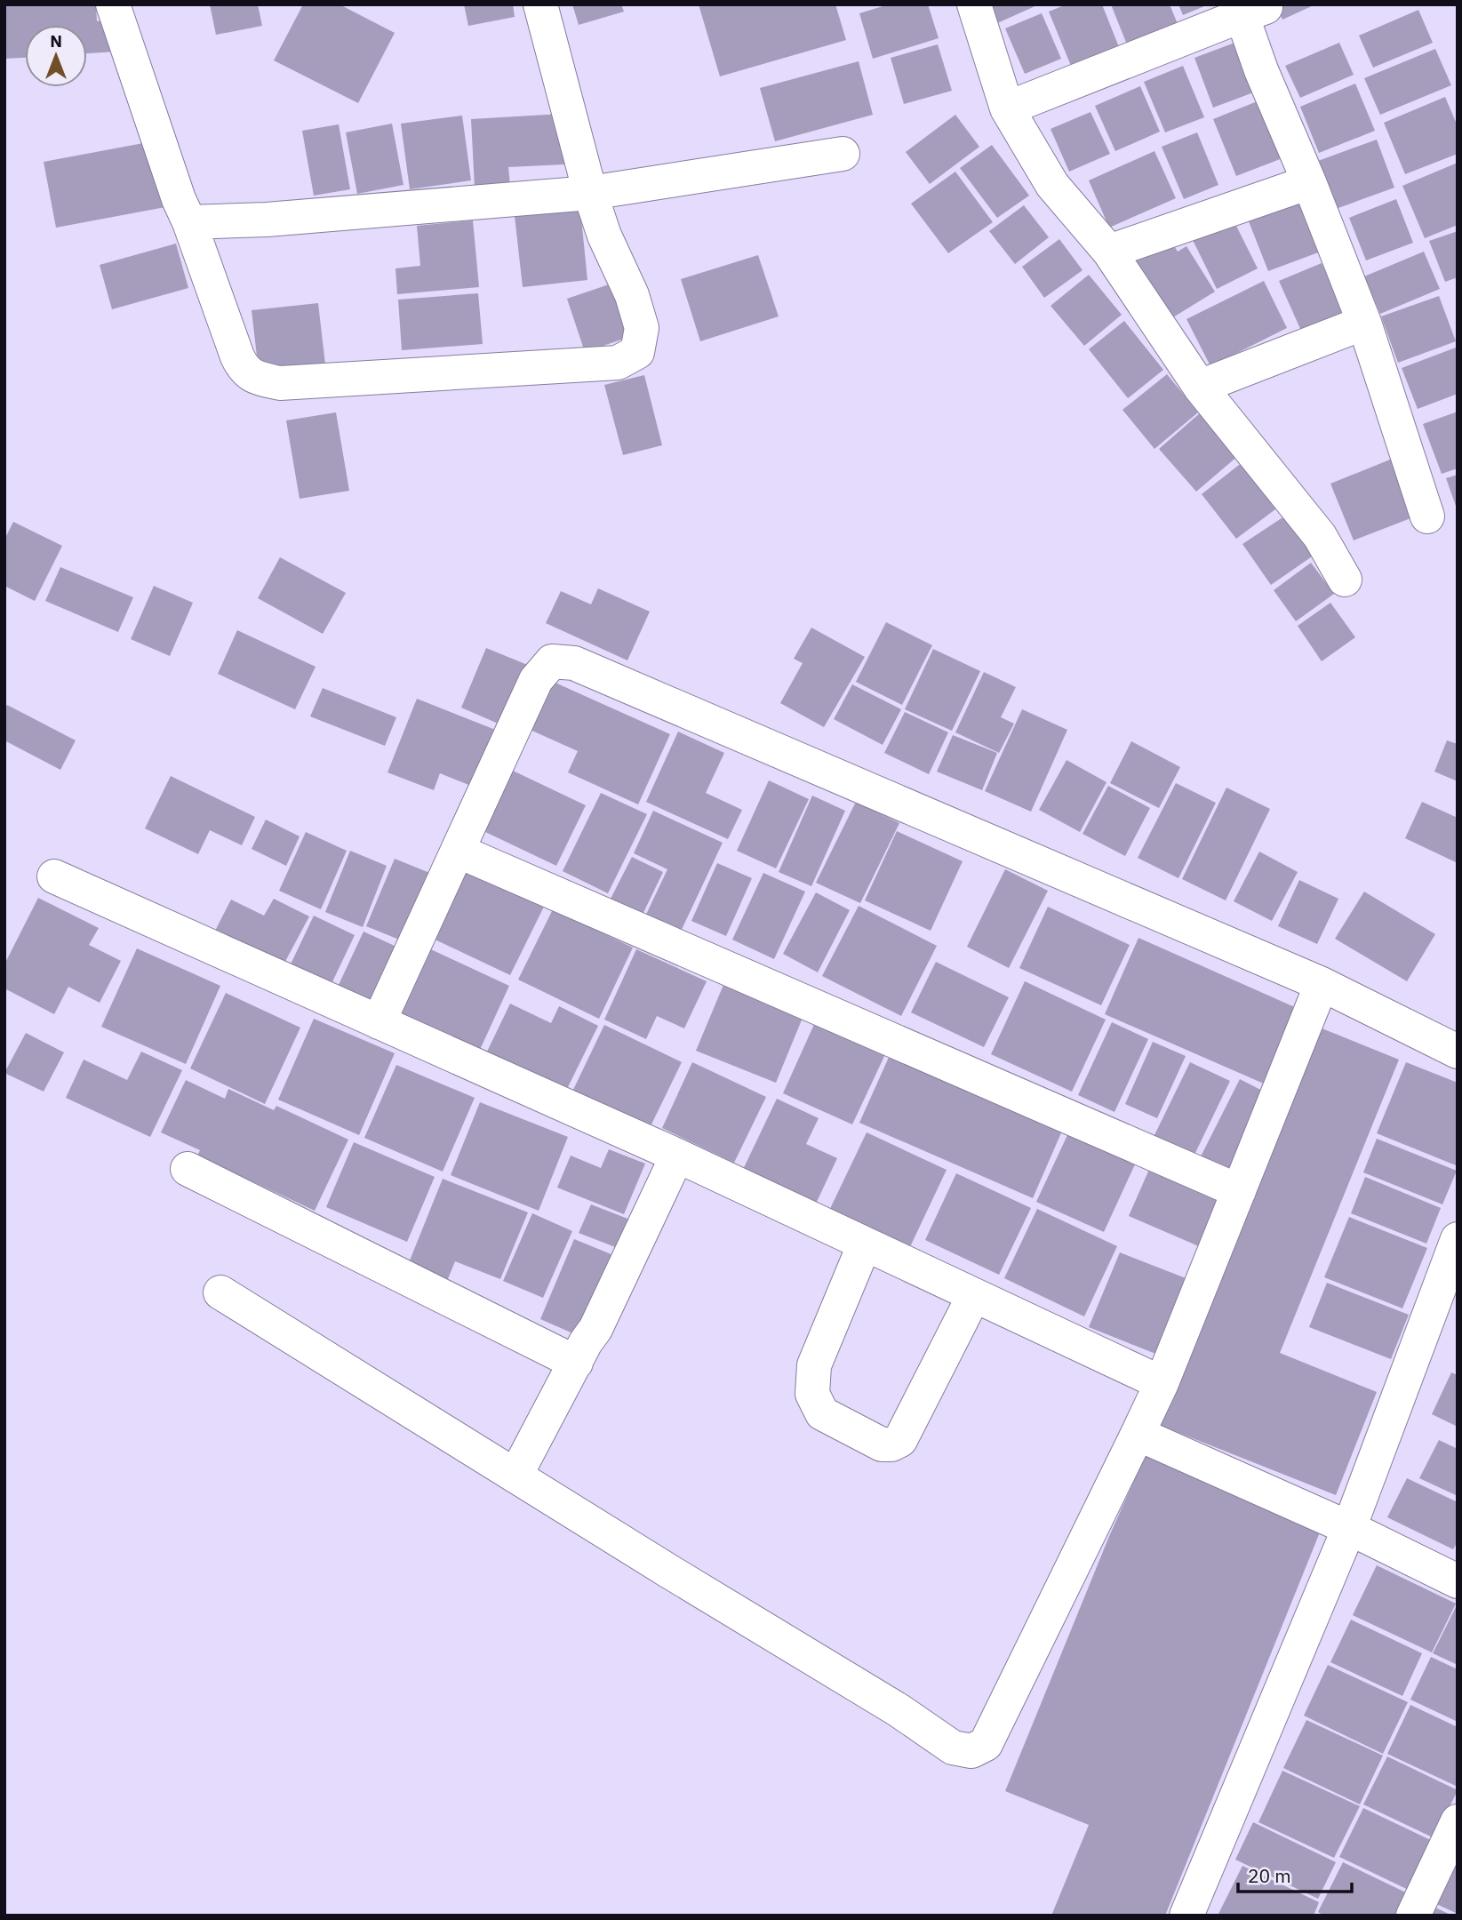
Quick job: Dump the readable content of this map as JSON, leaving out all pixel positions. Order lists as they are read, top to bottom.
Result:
{
  "scale_bar": "20 m",
  "north": "top"
}
